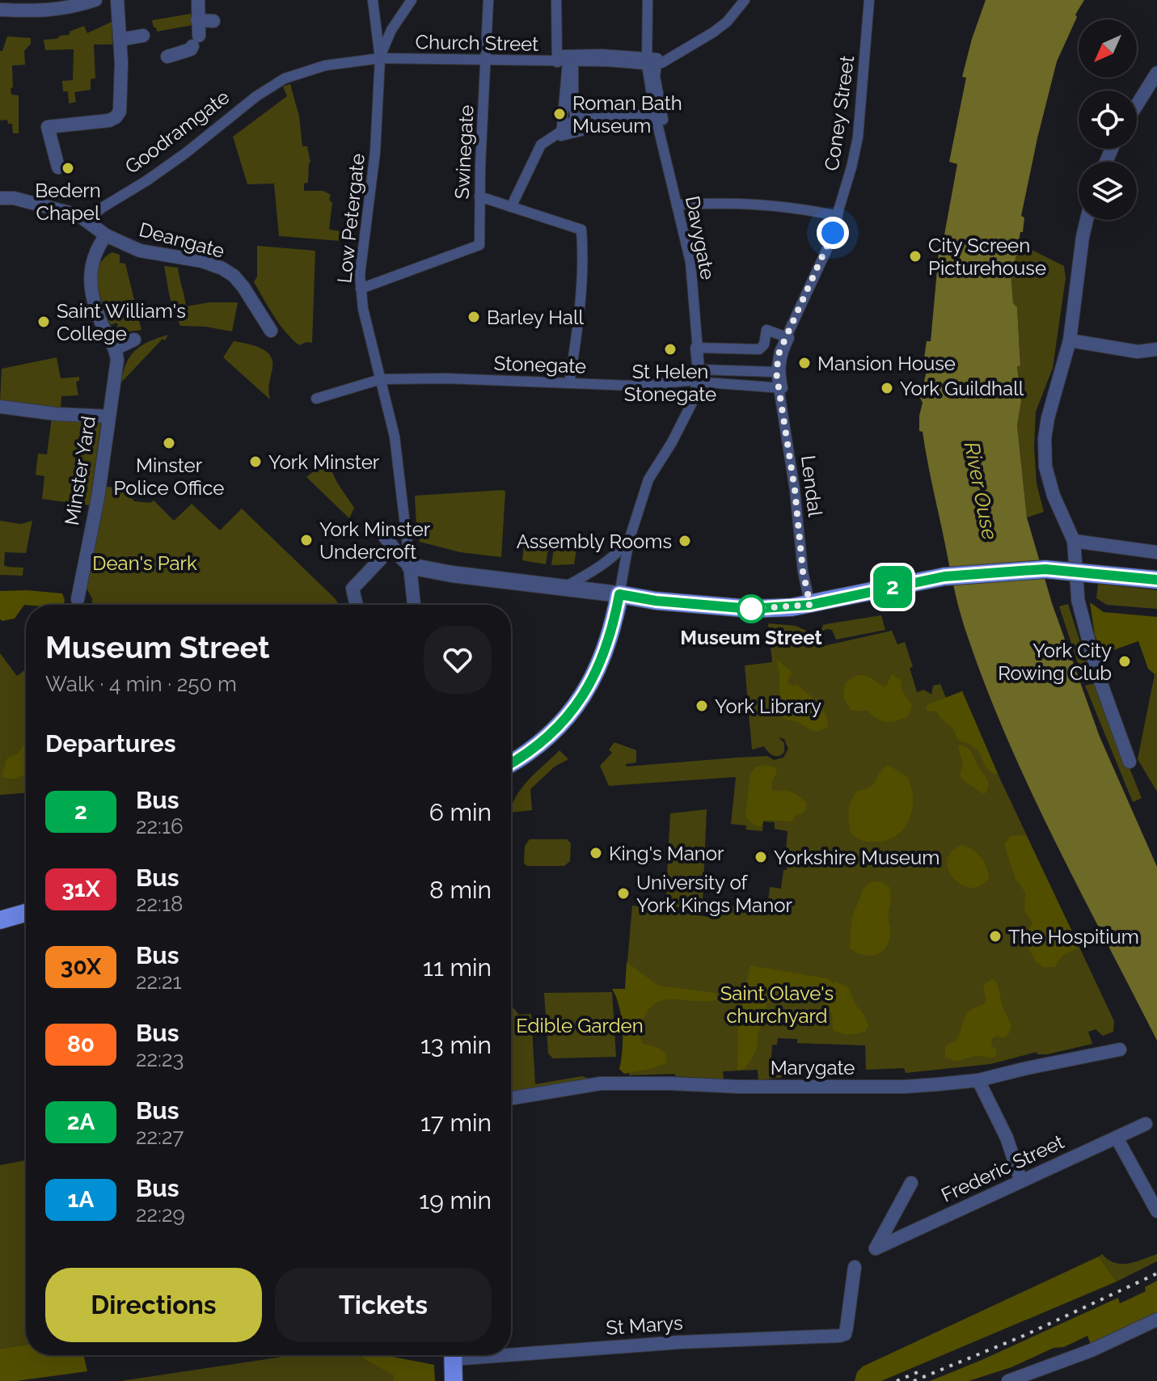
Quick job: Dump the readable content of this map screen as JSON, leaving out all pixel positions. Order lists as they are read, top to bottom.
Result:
{
  "streets": {
    "street": [
      "Church Street",
      "Coney Street",
      "Goodramgate",
      "Swinegate",
      "Low Petergate",
      "Davygate",
      "Deangate",
      "Stonegate",
      "Minster Yard",
      "Lendal",
      "Marygate",
      "Frederic Street",
      "St Marys"
    ]
  },
  "crossings": [
    ["Church Street", "Goodramgate"],
    ["Church Street", "Swinegate"],
    ["Church Street", "Low Petergate"],
    ["Church Street", "Davygate"],
    ["Coney Street", "Lendal"],
    ["Goodramgate", "Low Petergate"],
    ["Goodramgate", "Deangate"],
    ["Swinegate", "Low Petergate"],
    ["Low Petergate", "Stonegate"],
    ["Davygate", "Stonegate"]
  ],
  "water": ["River Ouse"],
  "parks": ["Dean's Park", "Saint Olave's churchyard", "Edible Garden"],
  "places": [
    "Roman Bath Museum",
    "Bedern Chapel",
    "City Screen Picturehouse",
    "Barley Hall",
    "Saint William's College",
    "St Helen Stonegate",
    "Mansion House",
    "York Guildhall",
    "Minster Police Office",
    "York Minster",
    "York Minster Undercroft",
    "Assembly Rooms",
    "Museum Street",
    "York City Rowing Club",
    "York Library",
    "King's Manor",
    "Yorkshire Museum",
    "University of York Kings Manor",
    "The Hospitium"
  ],
  "lines": ["bus line 2"],
  "north": "bottom left",
  "page": {
    "on_map": "2",
    "heading": [
      ["Museum Street", "Walk · 4 min · 250 m"],
      "Departures"
    ],
    "list": [
      {
        "mark": "2",
        "name": "Bus",
        "note": "22:16",
        "value": "6 min"
      },
      {
        "mark": "31X",
        "name": "Bus",
        "note": "22:18",
        "value": "8 min"
      },
      {
        "mark": "30X",
        "name": "Bus",
        "note": "22:21",
        "value": "11 min"
      },
      {
        "mark": "80",
        "name": "Bus",
        "note": "22:23",
        "value": "13 min"
      },
      {
        "mark": "2A",
        "name": "Bus",
        "note": "22:27",
        "value": "17 min"
      },
      {
        "mark": "1A",
        "name": "Bus",
        "note": "22:29",
        "value": "19 min"
      }
    ],
    "buttons": ["Directions", "Tickets"]
  }
}
